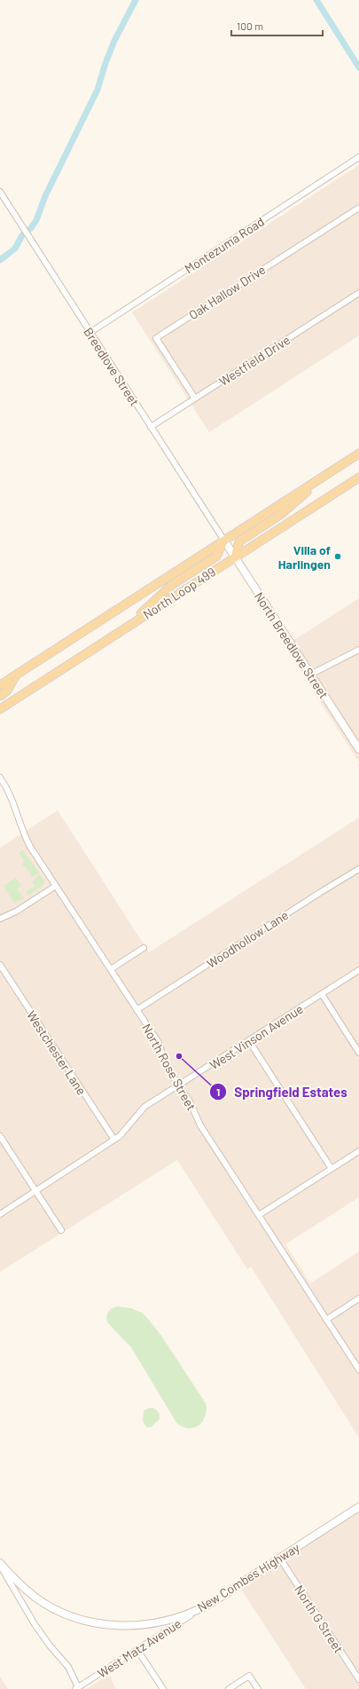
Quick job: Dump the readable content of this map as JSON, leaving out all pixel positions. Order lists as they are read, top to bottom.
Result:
{
  "streets": {
    "main road": ["North Loop 499"],
    "street": [
      "Montezuma Road",
      "Oak Hallow Drive",
      "Westfield Drive",
      "Breedlove Street",
      "North Breedlove Street",
      "Woodhollow Lane",
      "West Vinson Avenue",
      "Westchester Lane",
      "North Rose Street",
      "New Combes Highway",
      "North G Street",
      "West Matz Avenue"
    ]
  },
  "crossings": [
    ["Montezuma Road", "Breedlove Street"],
    ["Oak Hallow Drive", "Westfield Drive"],
    ["Westfield Drive", "Breedlove Street"],
    ["Breedlove Street", "North Loop 499"],
    ["Breedlove Street", "North Breedlove Street"],
    ["North Loop 499", "North Breedlove Street"],
    ["Woodhollow Lane", "North Rose Street"],
    ["West Vinson Avenue", "Westchester Lane"],
    ["West Vinson Avenue", "North Rose Street"],
    ["New Combes Highway", "North G Street"],
    ["New Combes Highway", "West Matz Avenue"]
  ],
  "places": ["Villa of Harlingen", "Springfield Estates"],
  "scale_bar": "100 m"
}
